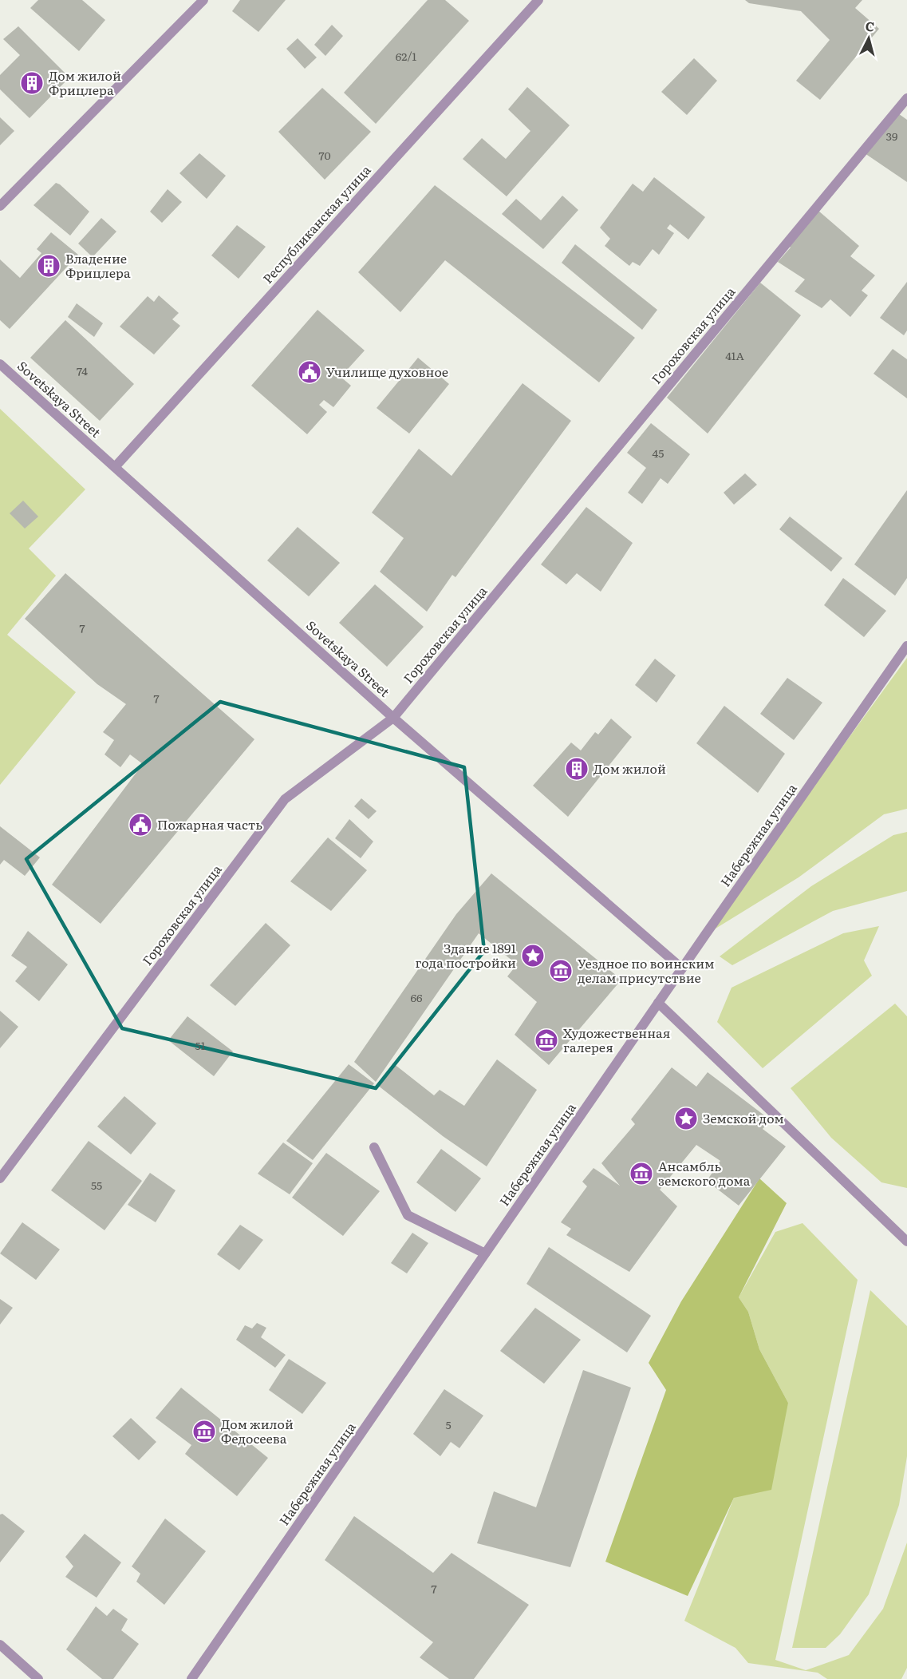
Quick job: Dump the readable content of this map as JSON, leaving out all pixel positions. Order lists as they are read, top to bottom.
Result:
{
  "streets": {
    "street": [
      "Республиканская улица",
      "Гороховская улица",
      "Sovetskaya Street",
      "Набережная улица"
    ]
  },
  "crossings": [
    ["Республиканская улица", "Sovetskaya Street"],
    ["Гороховская улица", "Sovetskaya Street"],
    ["Sovetskaya Street", "Набережная улица"]
  ],
  "places": {
    "building": ["Дом жилой Фрицлера", "Владение Фрицлера", "Дом жилой"],
    "public building": ["Училище духовное", "Пожарная часть"],
    "place": ["Здание 1891 года постройки", "Земской дом"],
    "museum": [
      "Уездное по воинским делам присутствие",
      "Художественная галерея",
      "Ансамбль земского дома",
      "Дом жилой Федосеева"
    ]
  },
  "house_numbers": [
    "62/1",
    "39",
    "70",
    "41А",
    "74",
    "45",
    "7",
    "7",
    "66",
    "51",
    "55",
    "5",
    "7"
  ],
  "north": "top"
}
